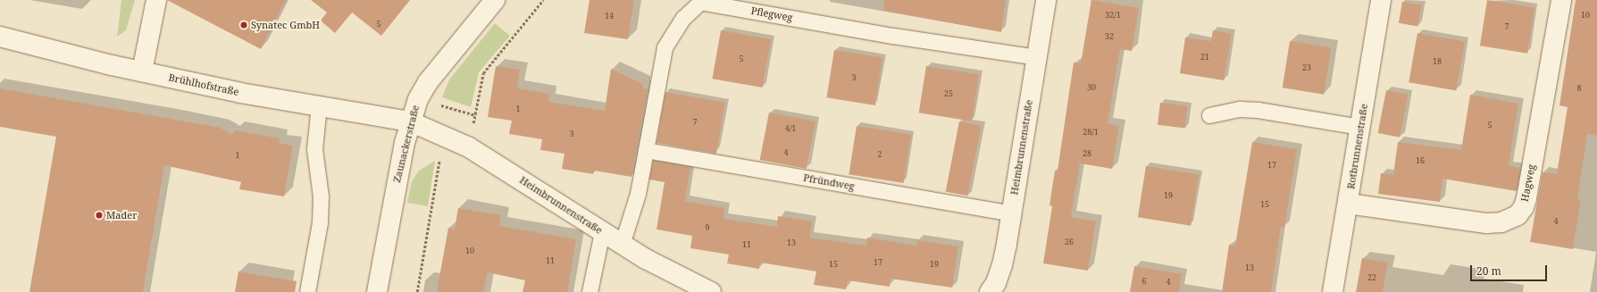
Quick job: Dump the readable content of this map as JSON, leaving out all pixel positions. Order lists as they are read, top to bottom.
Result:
{
  "streets": {
    "street": [
      "Brühlhofstraße",
      "Zaunackerstraße",
      "Rotbrunnenstraße",
      "Heimbrunnenstraße",
      "Hagweg"
    ],
    "lane": ["Pflegweg", "Pfründweg"]
  },
  "crossings": [
    ["Pflegweg", "Heimbrunnenstraße"],
    ["Pflegweg", "Pfründweg"],
    ["Brühlhofstraße", "Zaunackerstraße"],
    ["Brühlhofstraße", "Heimbrunnenstraße"],
    ["Zaunackerstraße", "Heimbrunnenstraße"],
    ["Rotbrunnenstraße", "Hagweg"],
    ["Heimbrunnenstraße", "Pfründweg"]
  ],
  "places": ["Synatec GmbH", "Mader"],
  "house_numbers": [
    "32/1",
    "10",
    "14",
    "5",
    "7",
    "32",
    "21",
    "5",
    "18",
    "23",
    "3",
    "30",
    "8",
    "25",
    "1",
    "7",
    "5",
    "4/1",
    "28/1",
    "3",
    "4",
    "28",
    "2",
    "1",
    "16",
    "17",
    "19",
    "15",
    "4",
    "9",
    "26",
    "13",
    "11",
    "10",
    "11",
    "17",
    "15",
    "19",
    "13",
    "22",
    "6",
    "4"
  ],
  "scale_bar": "20 m"
}
